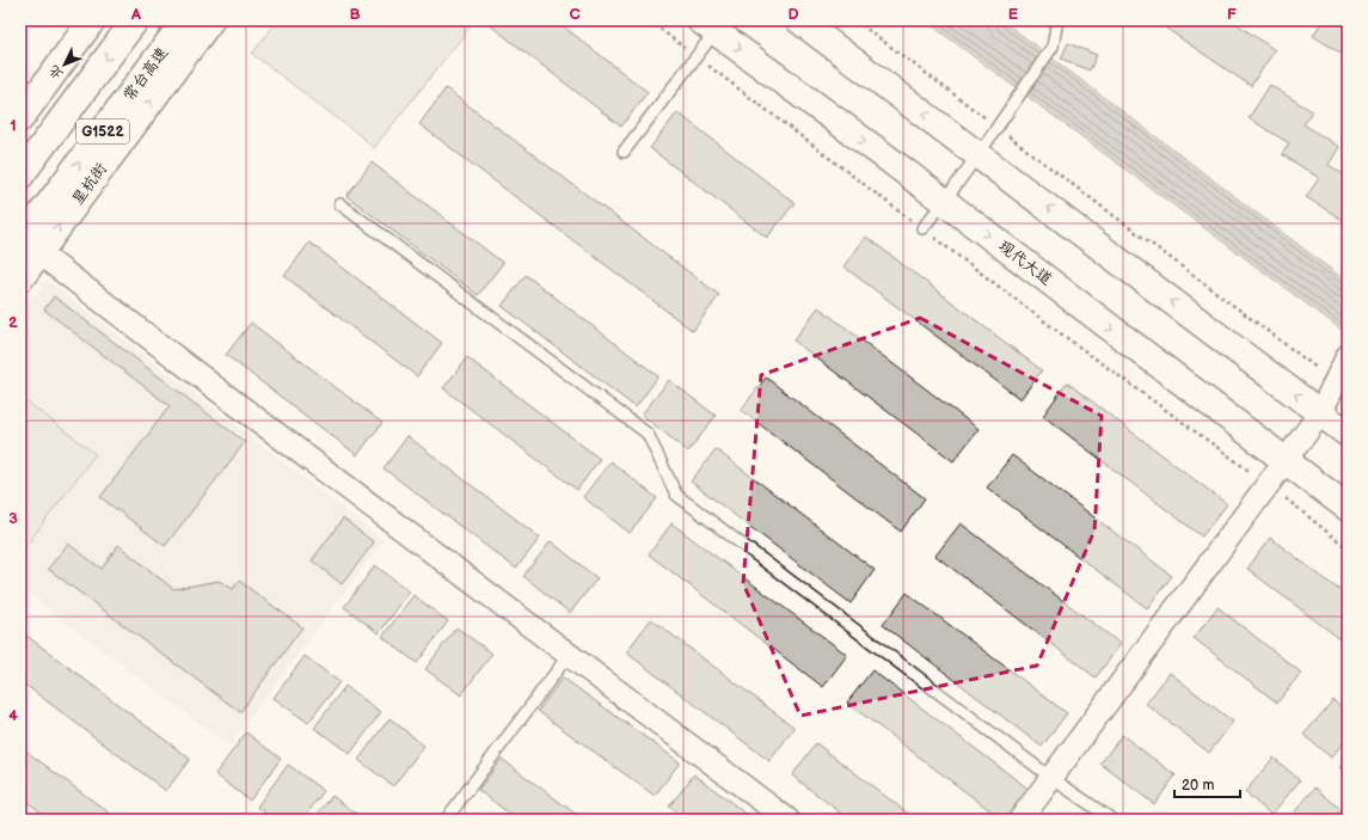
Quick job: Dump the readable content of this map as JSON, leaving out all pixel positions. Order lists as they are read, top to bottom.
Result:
{
  "streets": {
    "main road": [
      "常台高速",
      "G1522",
      "星杭街",
      "现代大道"
    ]
  },
  "crossings": [
    ["常台高速", "星杭街"]
  ],
  "scale_bar": "20 m",
  "north": "bottom left",
  "grid": {
    "columns": [
      "A",
      "B",
      "C",
      "D",
      "E",
      "F"
    ],
    "rows": [
      "1",
      "2",
      "3",
      "4"
    ]
  }
}
